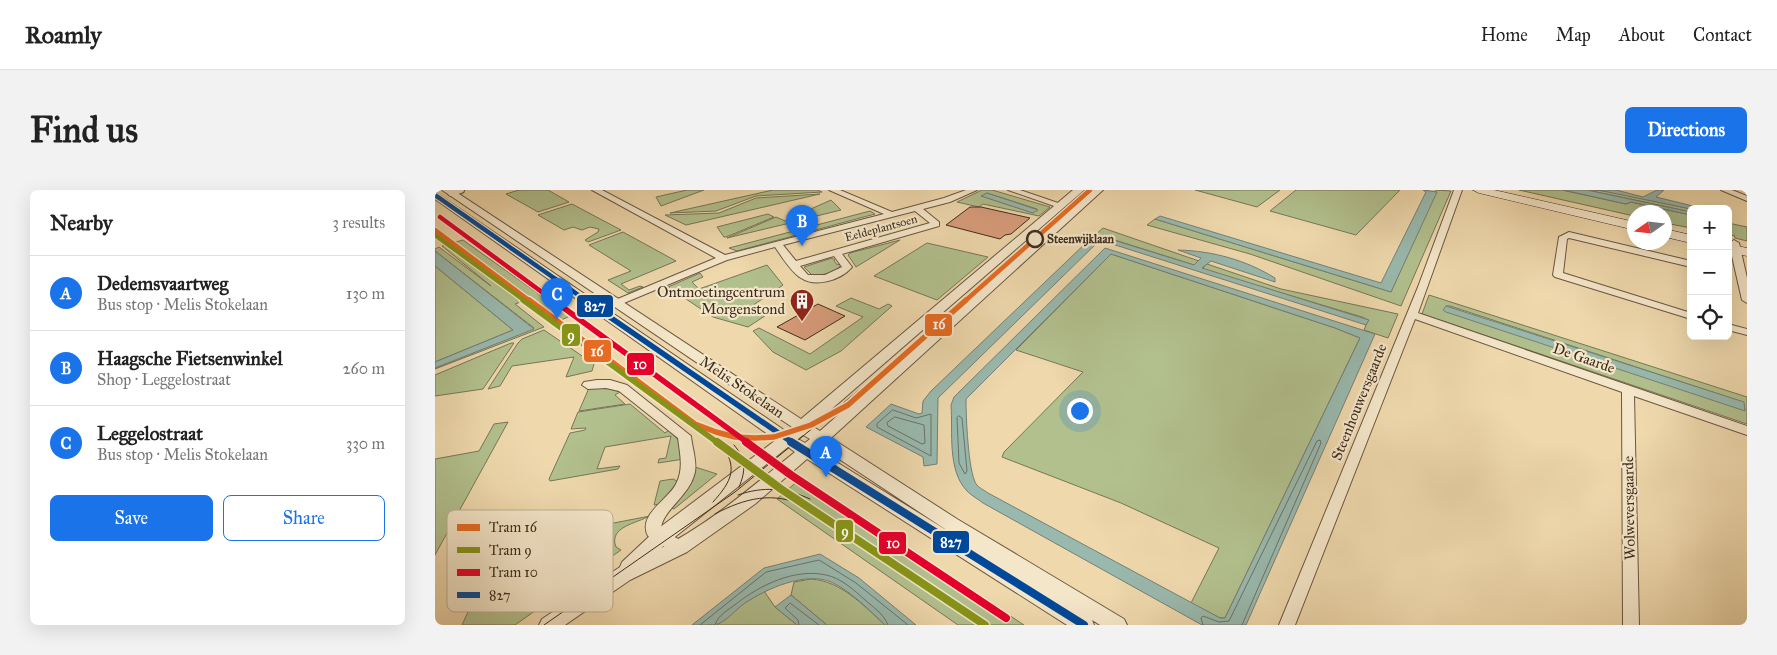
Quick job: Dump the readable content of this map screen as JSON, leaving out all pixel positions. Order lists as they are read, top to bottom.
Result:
{
  "streets": {
    "street": [
      "Eeldeplantsoen",
      "De Gaarde",
      "Melis Stokelaan",
      "Steenhouwersgaarde",
      "Wolweversgaarde"
    ]
  },
  "crossings": [
    ["De Gaarde", "Steenhouwersgaarde"],
    ["De Gaarde", "Wolweversgaarde"]
  ],
  "places": {
    "other": ["Steenwijklaan"],
    "building": ["Ontmoetingcentrum Morgenstond"]
  },
  "lines": [
    "tram line 16",
    "transit line 827",
    "tram line 10",
    "tram line 9"
  ],
  "legend": [
    "Tram 16",
    "Tram 9",
    "Tram 10",
    "827"
  ],
  "north": "left",
  "page": {
    "header": "Roamly",
    "nav": [
      "Home",
      "Map",
      "About",
      "Contact"
    ],
    "buttons": [
      "Directions",
      ["Save", "Share"]
    ],
    "title": "Find us",
    "heading": ["Nearby", "3 results"],
    "map_buttons": ["+", "−"],
    "pins": ["B", "C", "A"],
    "list": [
      {
        "mark": "A",
        "name": "Dedemsvaartweg",
        "note": "Bus stop · Melis Stokelaan",
        "value": "130 m"
      },
      {
        "mark": "B",
        "name": "Haagsche Fietsenwinkel",
        "note": "Shop · Leggelostraat",
        "value": "260 m"
      },
      {
        "mark": "C",
        "name": "Leggelostraat",
        "note": "Bus stop · Melis Stokelaan",
        "value": "330 m"
      }
    ]
  }
}
